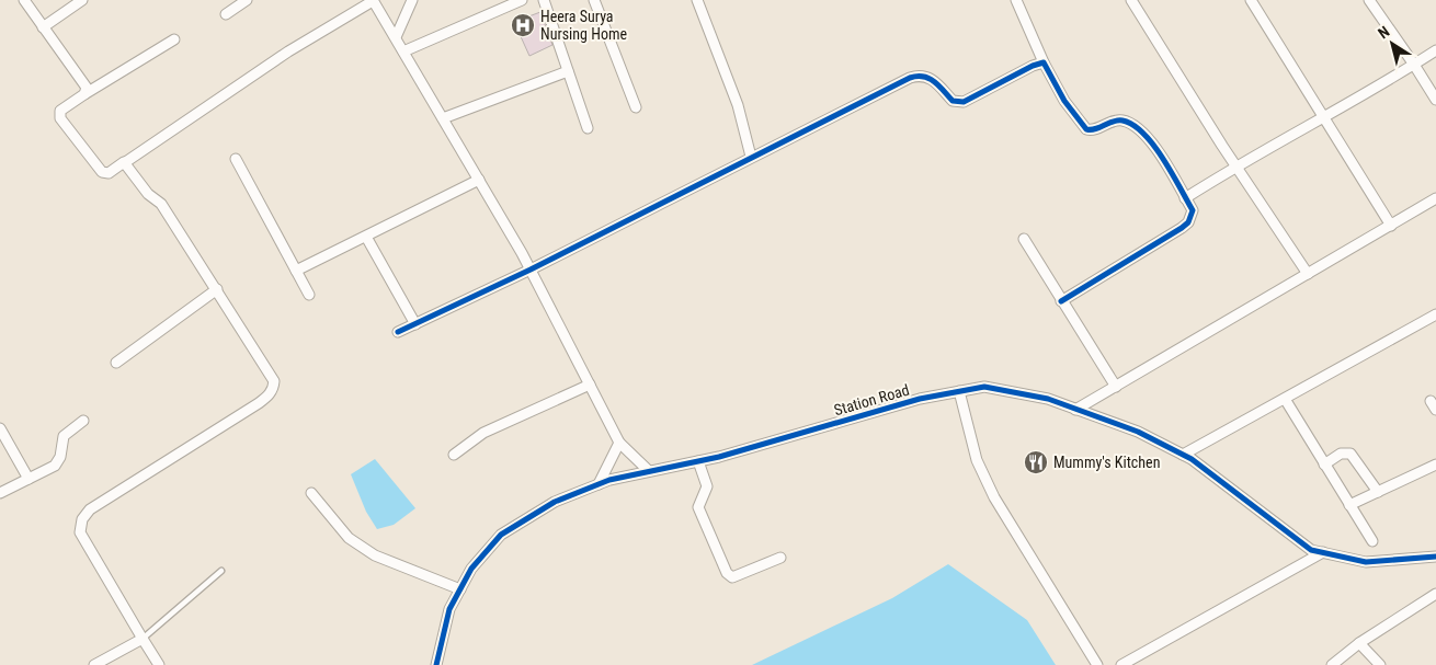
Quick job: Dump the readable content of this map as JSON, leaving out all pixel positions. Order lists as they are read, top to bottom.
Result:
{
  "streets": {
    "street": ["Station Road"]
  },
  "places": {
    "hospital": ["Heera Surya Nursing Home"],
    "restaurant": ["Mummy's Kitchen"]
  },
  "north": "top left"
}
